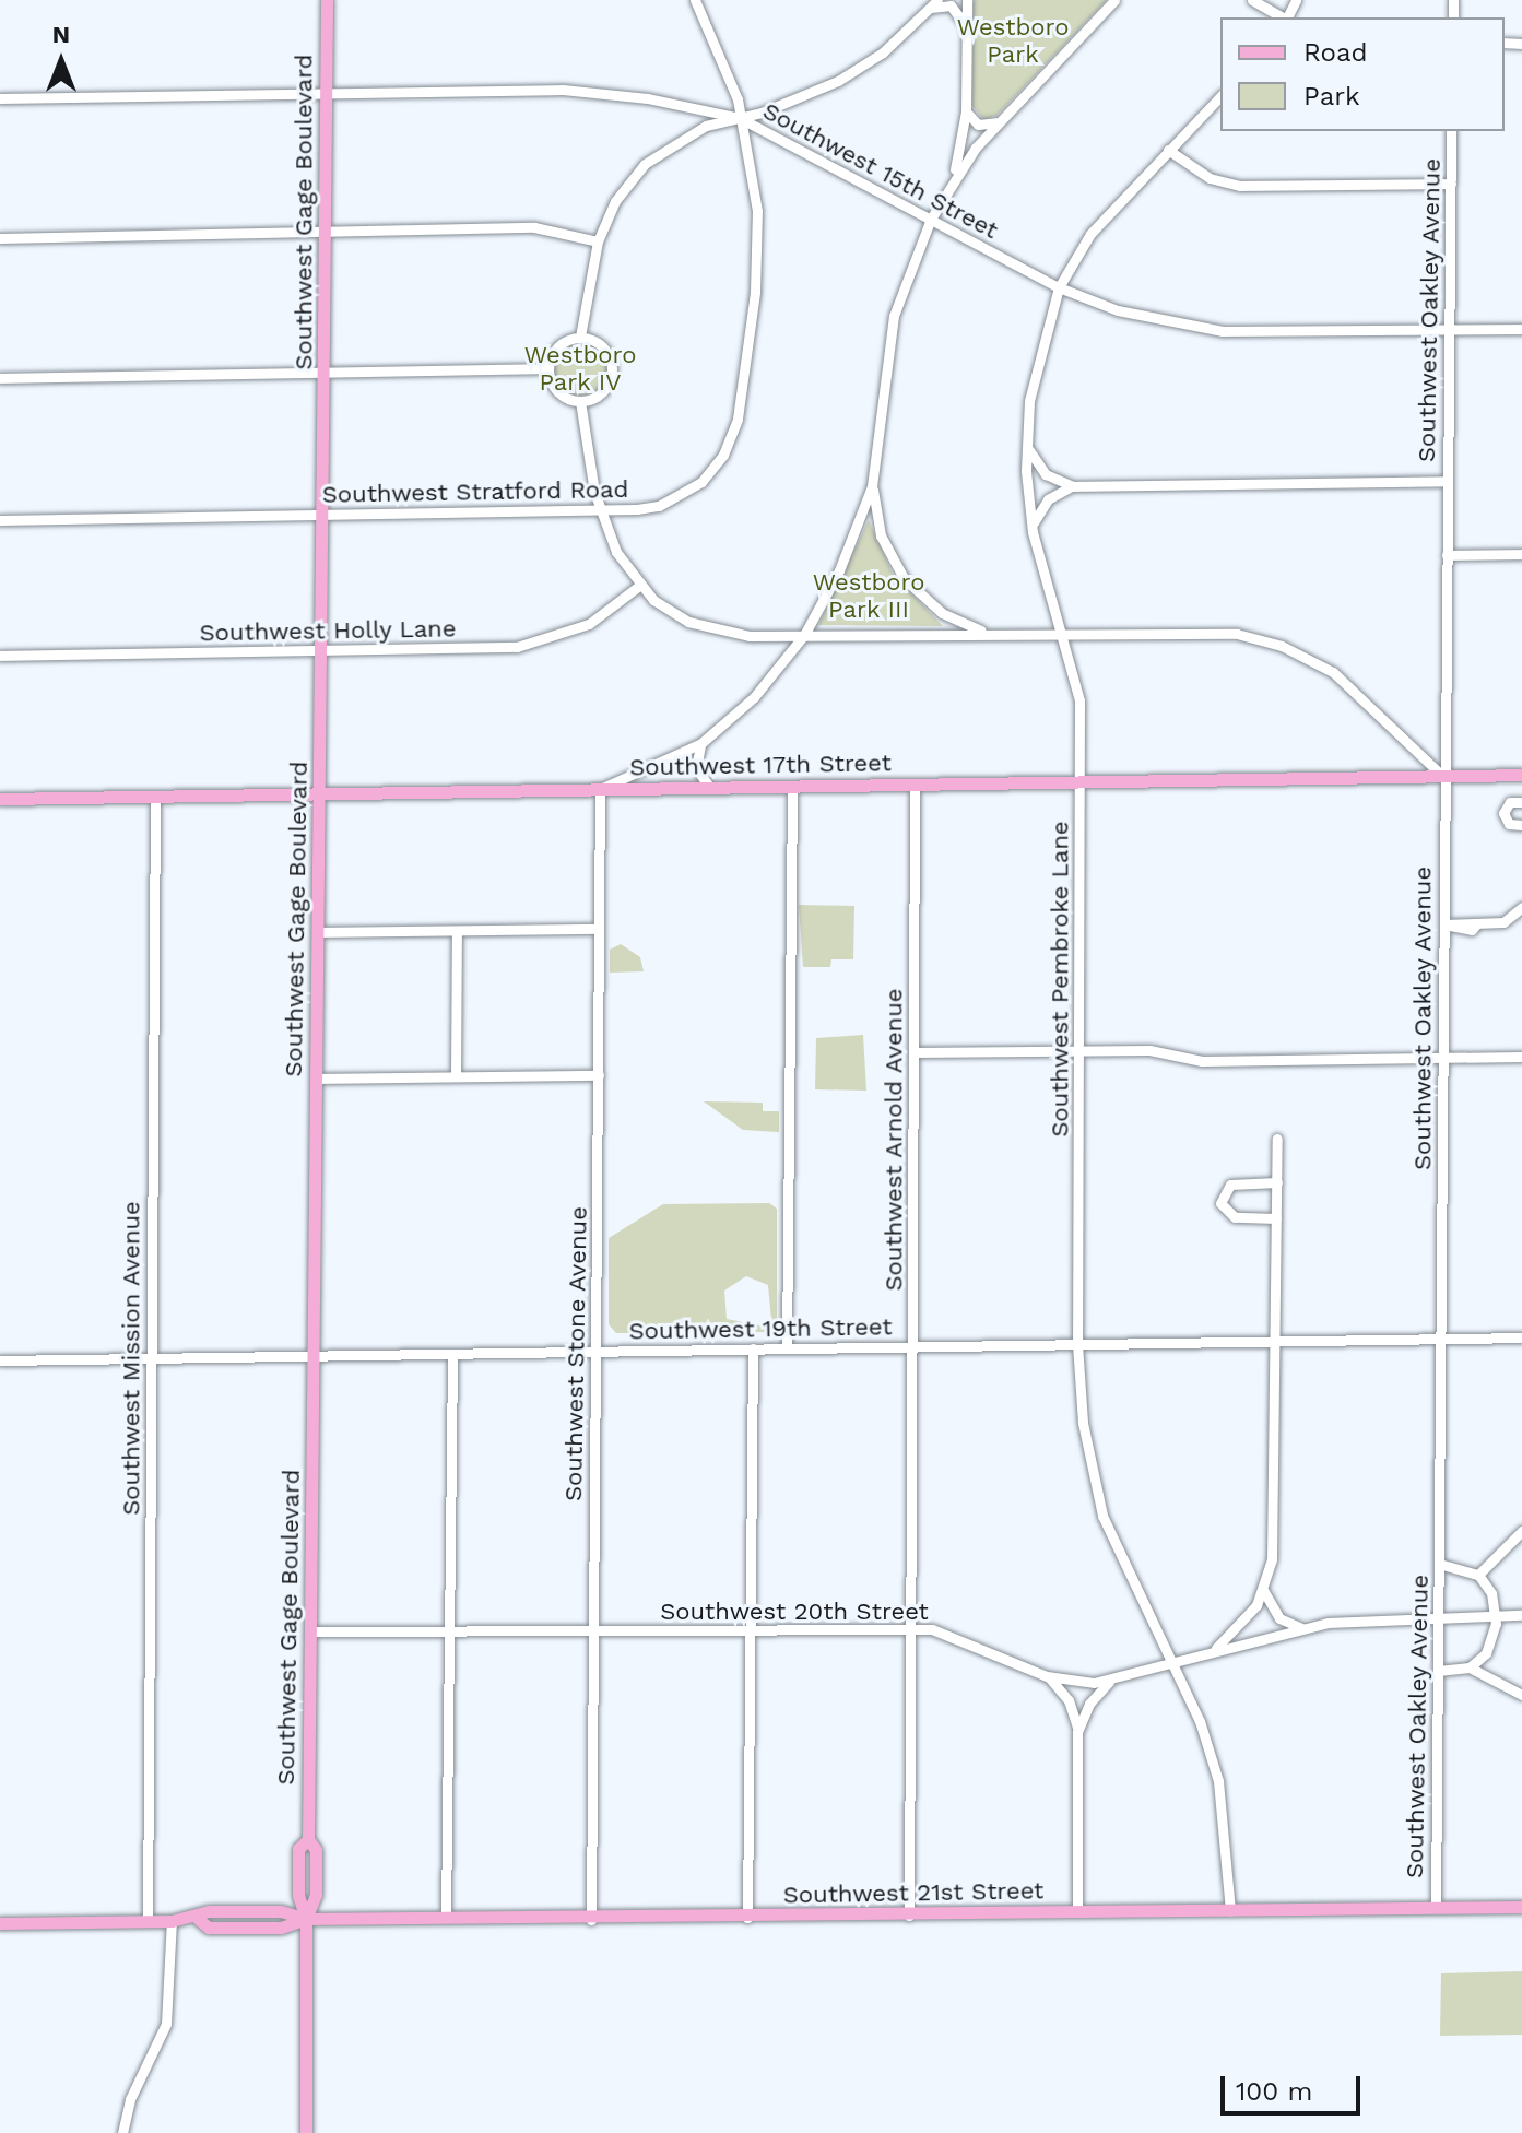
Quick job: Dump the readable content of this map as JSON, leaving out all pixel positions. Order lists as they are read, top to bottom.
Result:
{
  "streets": {
    "main road": ["Southwest Gage Boulevard", "Southwest 17th Street", "Southwest 21st Street"],
    "street": [
      "Southwest 15th Street",
      "Southwest Oakley Avenue",
      "Southwest Stratford Road",
      "Southwest Holly Lane",
      "Southwest Pembroke Lane",
      "Southwest Arnold Avenue",
      "Southwest 19th Street",
      "Southwest Stone Avenue",
      "Southwest Mission Avenue",
      "Southwest 20th Street"
    ]
  },
  "crossings": [
    ["Southwest 15th Street", "Southwest Gage Boulevard"],
    ["Southwest 15th Street", "Southwest Oakley Avenue"],
    ["Southwest 15th Street", "Southwest Stratford Road"],
    ["Southwest 15th Street", "Southwest Pembroke Lane"],
    ["Southwest Gage Boulevard", "Southwest Stratford Road"],
    ["Southwest Gage Boulevard", "Southwest Holly Lane"],
    ["Southwest Gage Boulevard", "Southwest 17th Street"],
    ["Southwest Gage Boulevard", "Southwest 19th Street"],
    ["Southwest Gage Boulevard", "Southwest 20th Street"],
    ["Southwest Gage Boulevard", "Southwest 21st Street"],
    ["Southwest Oakley Avenue", "Southwest 17th Street"],
    ["Southwest Oakley Avenue", "Southwest 19th Street"],
    ["Southwest Oakley Avenue", "Southwest 20th Street"],
    ["Southwest Oakley Avenue", "Southwest 21st Street"],
    ["Southwest 17th Street", "Southwest Pembroke Lane"],
    ["Southwest 17th Street", "Southwest Arnold Avenue"],
    ["Southwest 17th Street", "Southwest Stone Avenue"],
    ["Southwest 17th Street", "Southwest Mission Avenue"],
    ["Southwest Pembroke Lane", "Southwest 19th Street"],
    ["Southwest Pembroke Lane", "Southwest 20th Street"],
    ["Southwest Pembroke Lane", "Southwest 21st Street"],
    ["Southwest Arnold Avenue", "Southwest 19th Street"],
    ["Southwest Arnold Avenue", "Southwest 20th Street"],
    ["Southwest Arnold Avenue", "Southwest 21st Street"],
    ["Southwest 19th Street", "Southwest Stone Avenue"],
    ["Southwest 19th Street", "Southwest Mission Avenue"],
    ["Southwest Stone Avenue", "Southwest 20th Street"],
    ["Southwest Stone Avenue", "Southwest 21st Street"],
    ["Southwest Mission Avenue", "Southwest 21st Street"]
  ],
  "parks": ["Westboro Park", "Westboro Park IV", "Westboro Park III"],
  "legend": ["Road", "Park"],
  "scale_bar": "100 m",
  "north": "top"
}
